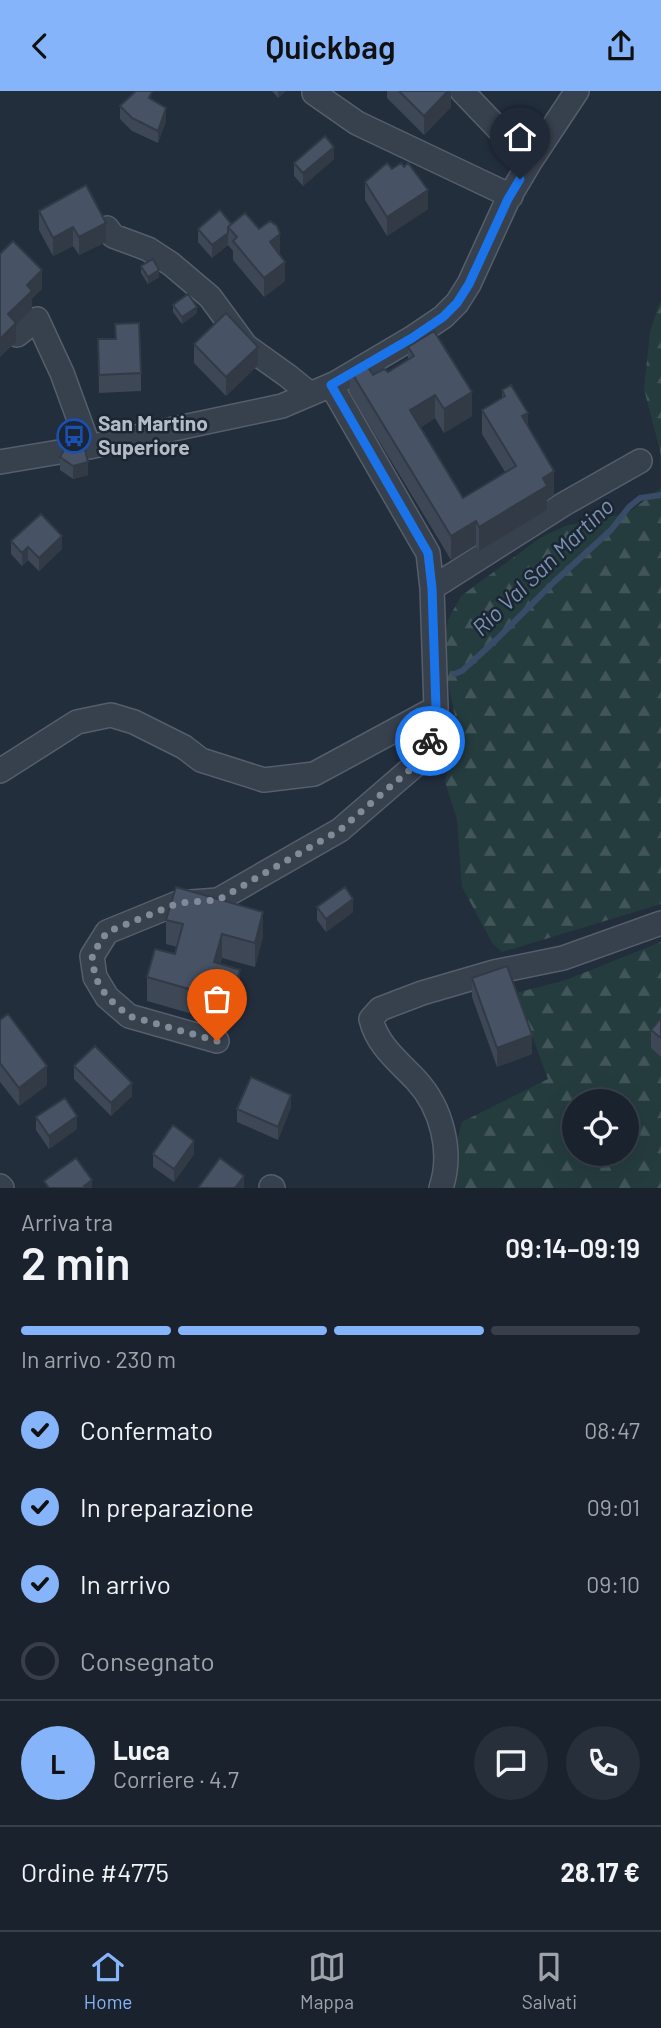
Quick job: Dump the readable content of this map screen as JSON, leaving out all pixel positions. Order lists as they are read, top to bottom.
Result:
{
  "water": ["Rio Val San Martino"],
  "places": {
    "bus stop": ["San Martino Superiore"]
  },
  "page": {
    "header": "Quickbag",
    "heading": ["2 min", "Arriva tra", "09:14–09:19"],
    "panel": [
      "Luca",
      "Corriere · 4.7",
      "Ordine #4775",
      "28.17 €"
    ],
    "bar": "In arrivo · 230 m",
    "list": [
      ["Confermato", "08:47"],
      ["In preparazione", "09:01"],
      ["In arrivo", "09:10"],
      "Consegnato"
    ],
    "round": "L",
    "tabs": ["Home", "Mappa", "Salvati"]
  }
}
